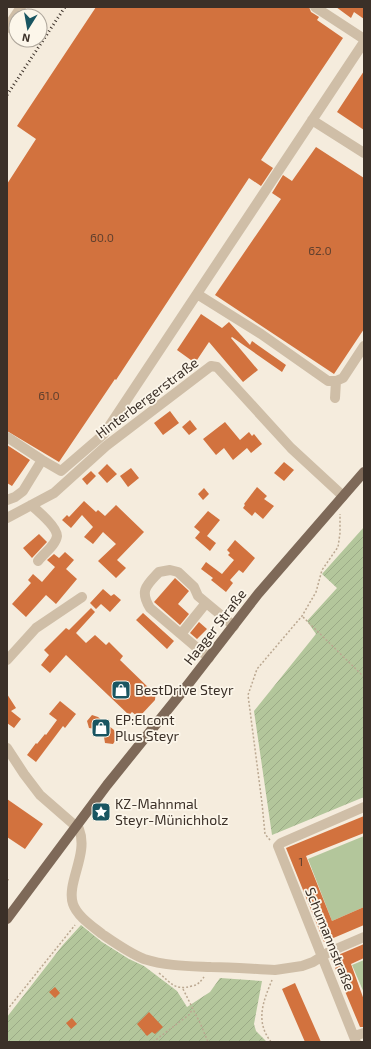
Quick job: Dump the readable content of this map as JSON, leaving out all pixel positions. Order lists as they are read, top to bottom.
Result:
{
  "streets": {
    "main road": ["Haager Straße"],
    "street": ["Hinterbergerstraße", "Schumannstraße"]
  },
  "crossings": [
    ["Hinterbergerstraße", "Haager Straße"]
  ],
  "places": {
    "shop": ["BestDrive Steyr", "EP:Elcont Plus Steyr"],
    "place": ["KZ-Mahnmal Steyr-Münichholz"]
  },
  "house_numbers": [
    "60.0",
    "62.0",
    "61.0",
    "1"
  ],
  "north": "bottom"
}
